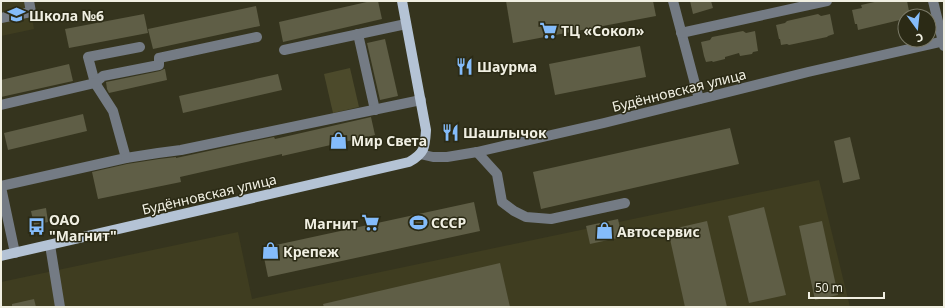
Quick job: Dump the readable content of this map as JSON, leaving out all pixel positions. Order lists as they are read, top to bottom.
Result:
{
  "streets": {
    "main road": ["Будённовская улица"]
  },
  "places": {
    "school or university": ["Школа №6"],
    "supermarket": ["ТЦ «Сокол»", "Магнит"],
    "restaurant": ["Шаурма", "Шашлычок"],
    "shop": ["Мир Света", "Автосервис", "Крепеж"],
    "sports": ["СССР"],
    "bus stop": ["ОАО \"Магнит\""]
  },
  "scale_bar": "50 m",
  "north": "bottom"
}
